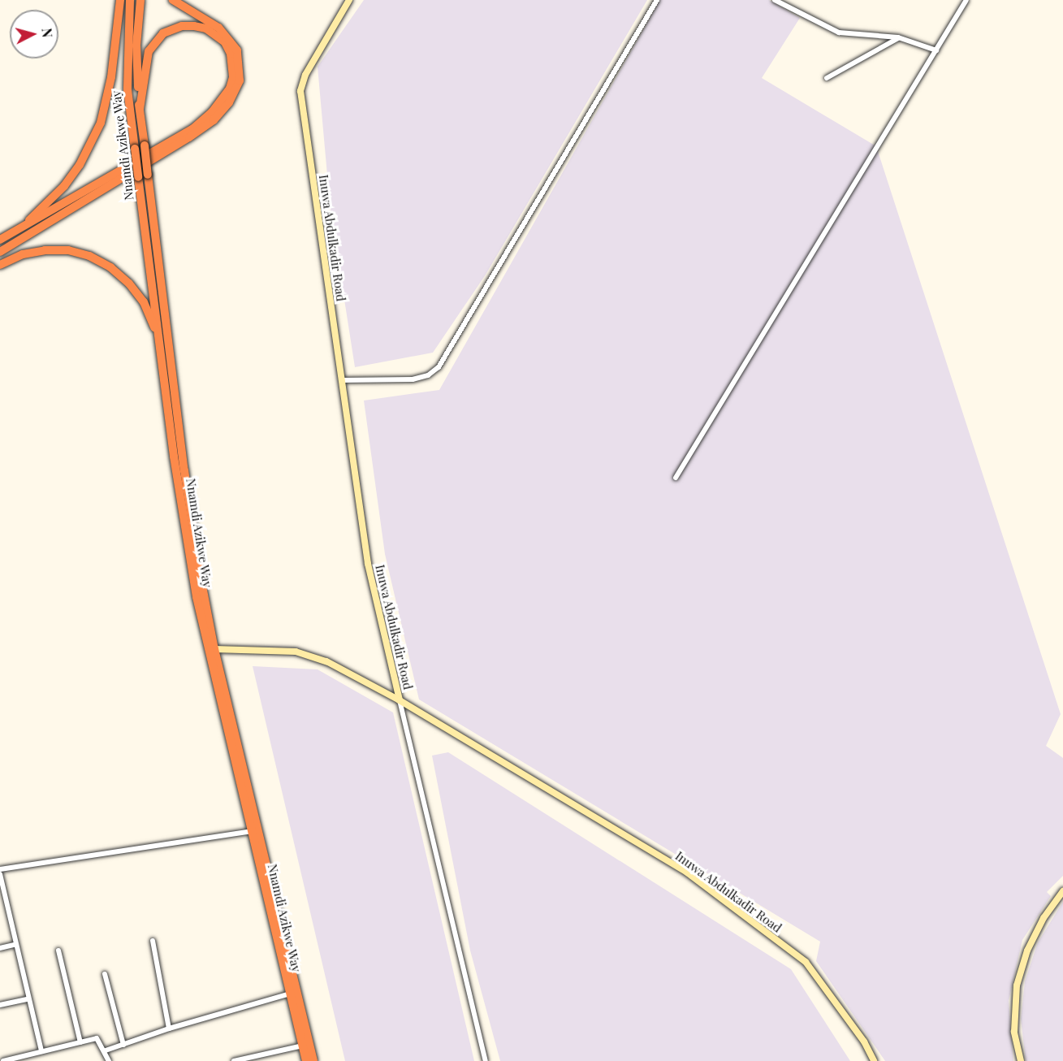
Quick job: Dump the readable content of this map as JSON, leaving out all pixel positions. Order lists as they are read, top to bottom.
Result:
{
  "streets": {
    "highway": ["Nnamdi Azikwe Way"],
    "street": ["Inuwa Abdulkadir Road"]
  },
  "north": "right"
}
